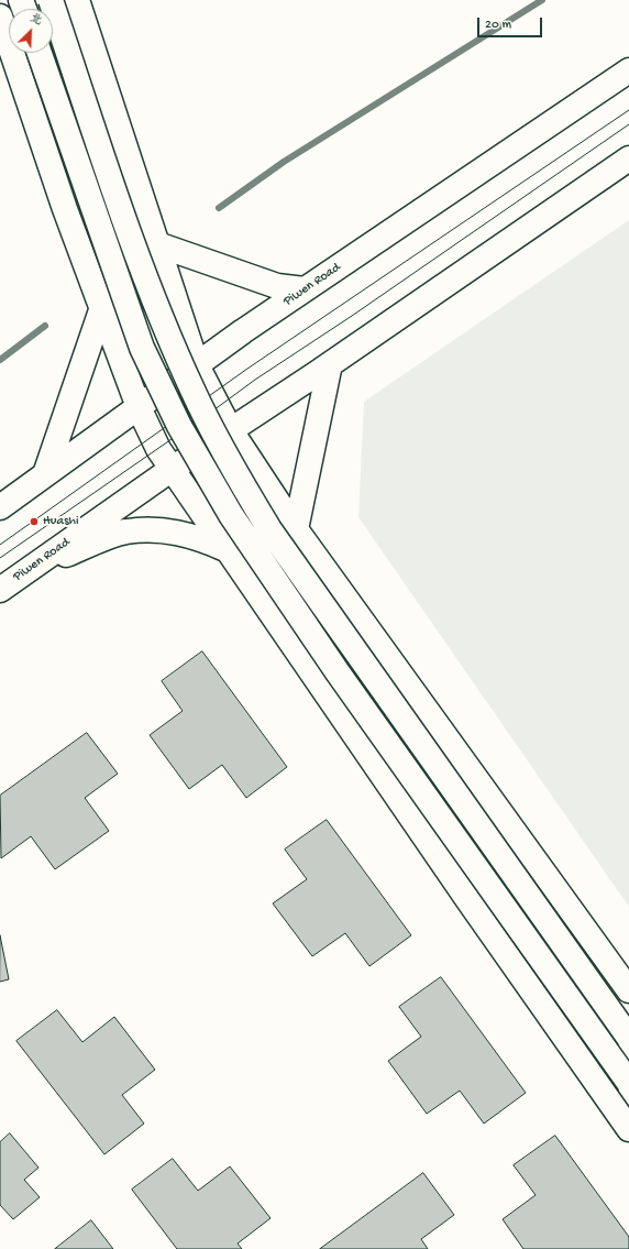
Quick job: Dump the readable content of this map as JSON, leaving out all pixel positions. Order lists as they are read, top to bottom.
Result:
{
  "streets": {
    "main road": ["Piwen Road"]
  },
  "places": ["Huashi"],
  "scale_bar": "20 m",
  "north": "top right"
}
